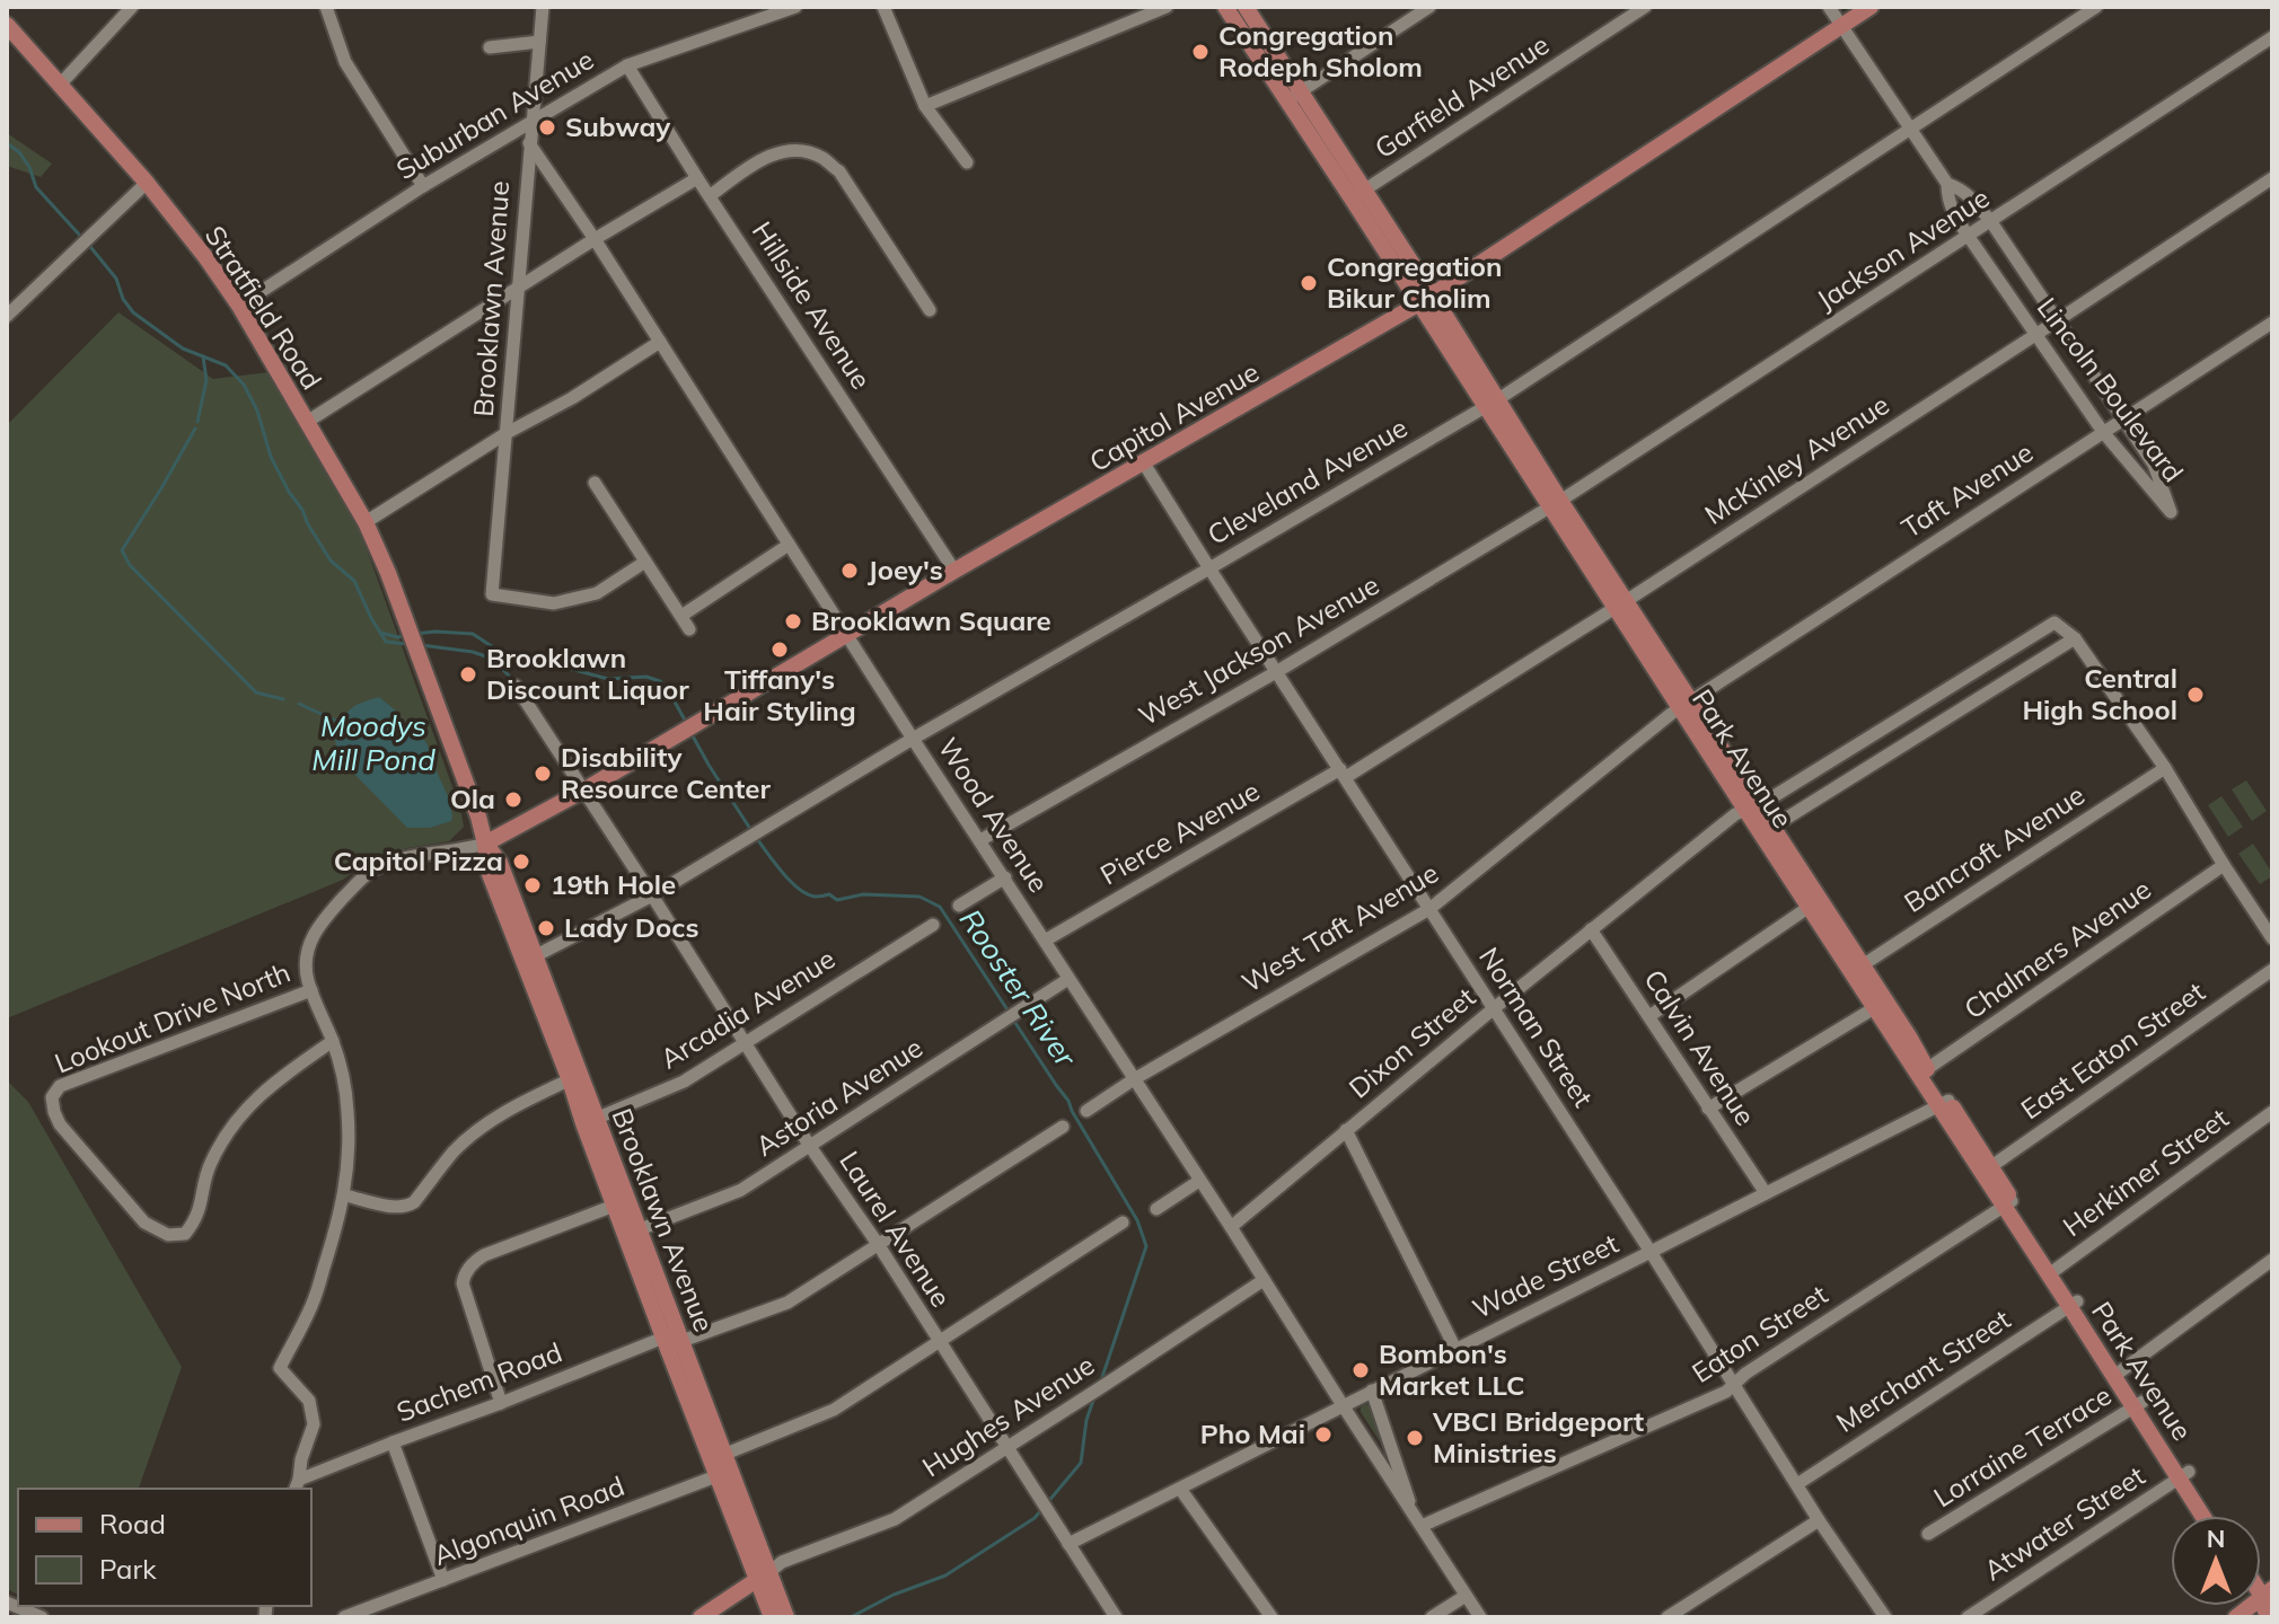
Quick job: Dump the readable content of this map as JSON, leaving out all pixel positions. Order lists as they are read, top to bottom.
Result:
{
  "streets": {
    "main road": [
      "Brooklawn Avenue",
      "Stratfield Road",
      "Capitol Avenue",
      "Park Avenue"
    ],
    "street": [
      "Garfield Avenue",
      "Suburban Avenue",
      "Jackson Avenue",
      "Hillside Avenue",
      "Lincoln Boulevard",
      "McKinley Avenue",
      "Cleveland Avenue",
      "Taft Avenue",
      "West Jackson Avenue",
      "Wood Avenue",
      "Pierce Avenue",
      "Bancroft Avenue",
      "West Taft Avenue",
      "Chalmers Avenue",
      "Arcadia Avenue",
      "Lookout Drive North",
      "Norman Street",
      "Dixon Street",
      "Calvin Avenue",
      "East Eaton Street",
      "Astoria Avenue",
      "Herkimer Street",
      "Laurel Avenue",
      "Wade Street",
      "Eaton Street",
      "Merchant Street",
      "Sachem Road",
      "Hughes Avenue",
      "Lorraine Terrace",
      "Algonquin Road",
      "Atwater Street"
    ]
  },
  "crossings": [
    ["Garfield Avenue", "Park Avenue"],
    ["Suburban Avenue", "Brooklawn Avenue"],
    ["Suburban Avenue", "Hillside Avenue"],
    ["Suburban Avenue", "Stratfield Road"],
    ["Jackson Avenue", "Lincoln Boulevard"],
    ["Jackson Avenue", "West Jackson Avenue"],
    ["Jackson Avenue", "Park Avenue"],
    ["Brooklawn Avenue", "Stratfield Road"],
    ["Brooklawn Avenue", "Capitol Avenue"],
    ["Brooklawn Avenue", "Cleveland Avenue"],
    ["Brooklawn Avenue", "Wood Avenue"],
    ["Brooklawn Avenue", "Arcadia Avenue"],
    ["Brooklawn Avenue", "Astoria Avenue"],
    ["Brooklawn Avenue", "Sachem Road"],
    ["Brooklawn Avenue", "Hughes Avenue"],
    ["Brooklawn Avenue", "Algonquin Road"],
    ["Hillside Avenue", "Capitol Avenue"],
    ["Lincoln Boulevard", "Capitol Avenue"],
    ["Lincoln Boulevard", "McKinley Avenue"],
    ["Lincoln Boulevard", "Cleveland Avenue"],
    ["Lincoln Boulevard", "Taft Avenue"],
    ["Capitol Avenue", "Park Avenue"],
    ["Capitol Avenue", "Wood Avenue"],
    ["Capitol Avenue", "Norman Street"],
    ["Capitol Avenue", "Laurel Avenue"],
    ["McKinley Avenue", "Park Avenue"],
    ["McKinley Avenue", "Pierce Avenue"],
    ["McKinley Avenue", "Norman Street"],
    ["Cleveland Avenue", "Park Avenue"],
    ["Cleveland Avenue", "Wood Avenue"],
    ["Cleveland Avenue", "Norman Street"],
    ["Cleveland Avenue", "Laurel Avenue"],
    ["Taft Avenue", "Park Avenue"],
    ["Taft Avenue", "West Taft Avenue"],
    ["West Jackson Avenue", "Park Avenue"],
    ["West Jackson Avenue", "Wood Avenue"],
    ["West Jackson Avenue", "Norman Street"],
    ["Park Avenue", "Bancroft Avenue"],
    ["Park Avenue", "West Taft Avenue"],
    ["Park Avenue", "Chalmers Avenue"],
    ["Park Avenue", "Dixon Street"],
    ["Park Avenue", "East Eaton Street"],
    ["Park Avenue", "Herkimer Street"],
    ["Park Avenue", "Wade Street"],
    ["Park Avenue", "Eaton Street"],
    ["Park Avenue", "Merchant Street"],
    ["Park Avenue", "Lorraine Terrace"],
    ["Park Avenue", "Atwater Street"],
    ["Wood Avenue", "Pierce Avenue"],
    ["Wood Avenue", "West Taft Avenue"],
    ["Wood Avenue", "Dixon Street"],
    ["Wood Avenue", "Astoria Avenue"],
    ["Wood Avenue", "Wade Street"],
    ["Wood Avenue", "Eaton Street"],
    ["Wood Avenue", "Hughes Avenue"],
    ["Pierce Avenue", "Norman Street"],
    ["West Taft Avenue", "Norman Street"],
    ["Arcadia Avenue", "Laurel Avenue"],
    ["Norman Street", "Dixon Street"],
    ["Norman Street", "Wade Street"],
    ["Norman Street", "Eaton Street"],
    ["Norman Street", "Merchant Street"],
    ["Dixon Street", "Calvin Avenue"],
    ["Calvin Avenue", "Wade Street"],
    ["Astoria Avenue", "Laurel Avenue"],
    ["Laurel Avenue", "Wade Street"],
    ["Laurel Avenue", "Sachem Road"],
    ["Laurel Avenue", "Hughes Avenue"],
    ["Laurel Avenue", "Algonquin Road"]
  ],
  "water": ["Moodys Mill Pond", "Rooster River"],
  "places": [
    "Congregation Rodeph Sholom",
    "Subway",
    "Congregation Bikur Cholim",
    "Joey's",
    "Brooklawn Square",
    "Tiffany's Hair Styling",
    "Brooklawn Discount Liquor",
    "Central High School",
    "Disability Resource Center",
    "Ola",
    "Capitol Pizza",
    "19th Hole",
    "Lady Docs",
    "Bombon's Market LLC",
    "Pho Mai",
    "VBCI Bridgeport Ministries"
  ],
  "legend": ["Road", "Park"],
  "north": "top"
}
